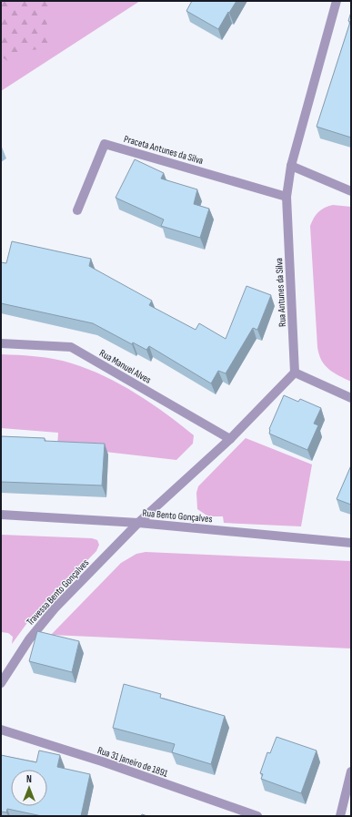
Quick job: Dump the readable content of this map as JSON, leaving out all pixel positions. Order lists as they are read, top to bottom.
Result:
{
  "streets": {
    "street": [
      "Praceta Antunes da Silva",
      "Rua Antunes da Silva",
      "Rua Manuel Alves",
      "Rua Bento Gonçalves",
      "Travessa Bento Gonçalves",
      "Rua 31 Janeiro de 1891"
    ]
  },
  "crossings": [
    ["Praceta Antunes da Silva", "Rua Antunes da Silva"],
    ["Rua Bento Gonçalves", "Travessa Bento Gonçalves"]
  ],
  "north": "top"
}
